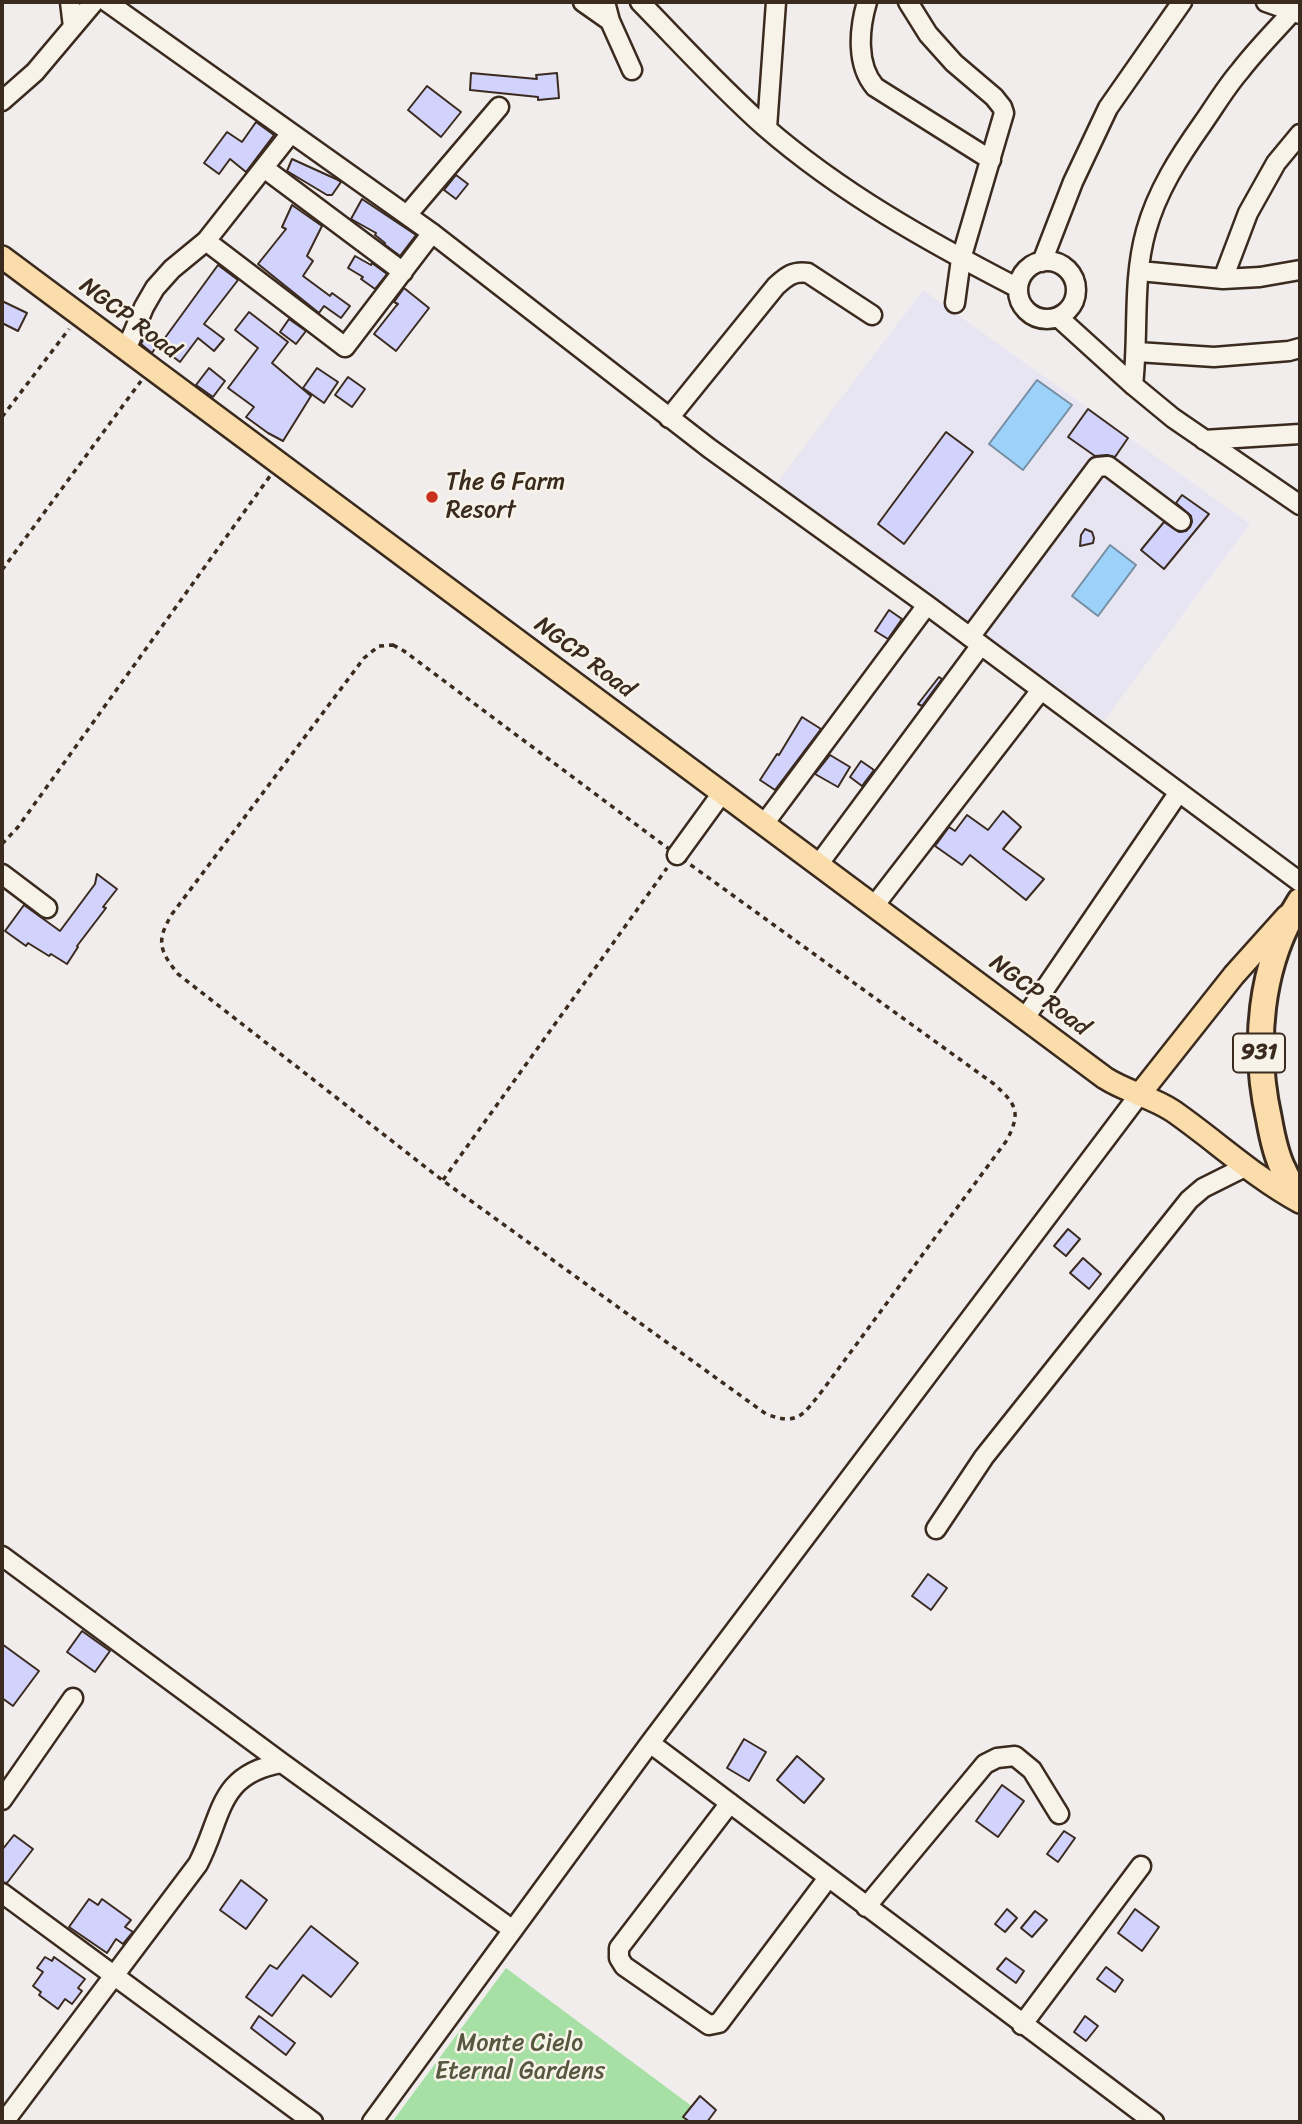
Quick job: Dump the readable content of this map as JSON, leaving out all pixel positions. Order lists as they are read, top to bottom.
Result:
{
  "streets": {
    "highway": ["931"],
    "main road": ["NGCP Road"]
  },
  "crossings": [
    ["NGCP Road", "931"]
  ],
  "parks": ["Monte Cielo Eternal Gardens"],
  "places": ["The G Farm Resort"]
}
